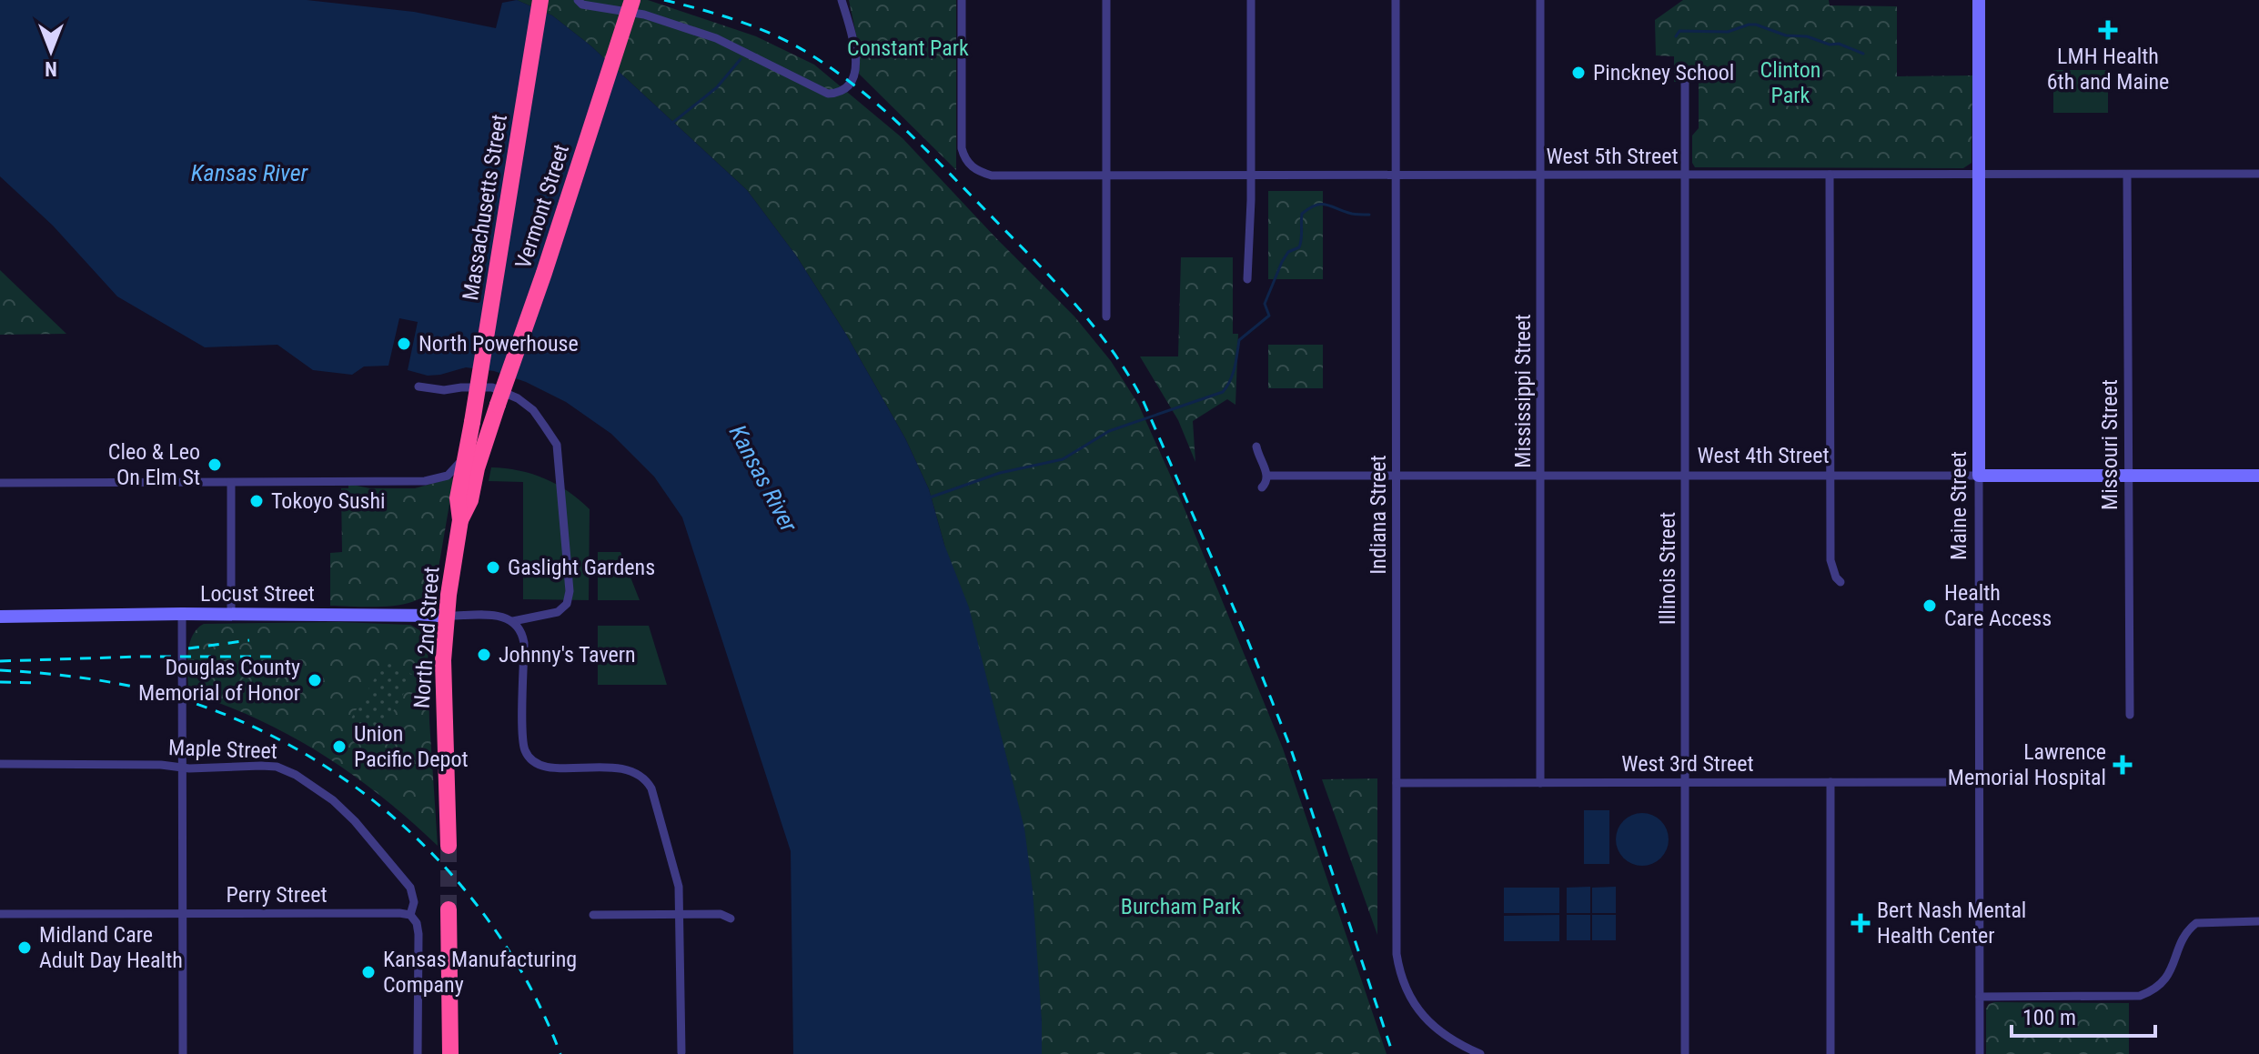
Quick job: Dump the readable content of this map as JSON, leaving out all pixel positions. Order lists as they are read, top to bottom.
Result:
{
  "streets": {
    "highway": ["Vermont Street", "Massachusetts Street", "North 2nd Street"],
    "street": [
      "West 5th Street",
      "Mississippi Street",
      "Missouri Street",
      "West 4th Street",
      "Maine Street",
      "Indiana Street",
      "Illinois Street",
      "Locust Street",
      "Maple Street",
      "West 3rd Street",
      "Perry Street"
    ]
  },
  "crossings": [
    ["West 5th Street", "Mississippi Street"],
    ["West 5th Street", "Missouri Street"],
    ["West 5th Street", "Maine Street"],
    ["West 5th Street", "Indiana Street"],
    ["West 5th Street", "Illinois Street"],
    ["Vermont Street", "North 2nd Street"],
    ["Massachusetts Street", "North 2nd Street"],
    ["Mississippi Street", "West 4th Street"],
    ["Mississippi Street", "West 3rd Street"],
    ["Missouri Street", "West 4th Street"],
    ["West 4th Street", "Maine Street"],
    ["West 4th Street", "Indiana Street"],
    ["West 4th Street", "Illinois Street"],
    ["Maine Street", "West 3rd Street"],
    ["Indiana Street", "West 3rd Street"],
    ["Illinois Street", "West 3rd Street"],
    ["Locust Street", "North 2nd Street"],
    ["Maple Street", "Perry Street"]
  ],
  "water": ["Kansas River"],
  "parks": ["Constant Park", "Clinton Park", "Burcham Park"],
  "places": {
    "health": ["LMH Health 6th and Maine", "Lawrence Memorial Hospital", "Bert Nash Mental Health Center"],
    "other": [
      "Pinckney School",
      "North Powerhouse",
      "Cleo & Leo On Elm St",
      "Tokoyo Sushi",
      "Gaslight Gardens",
      "Health Care Access",
      "Johnny's Tavern",
      "Douglas County Memorial of Honor",
      "Union Pacific Depot",
      "Midland Care Adult Day Health",
      "Kansas Manufacturing Company"
    ]
  },
  "scale_bar": "100 m",
  "north": "bottom"
}
